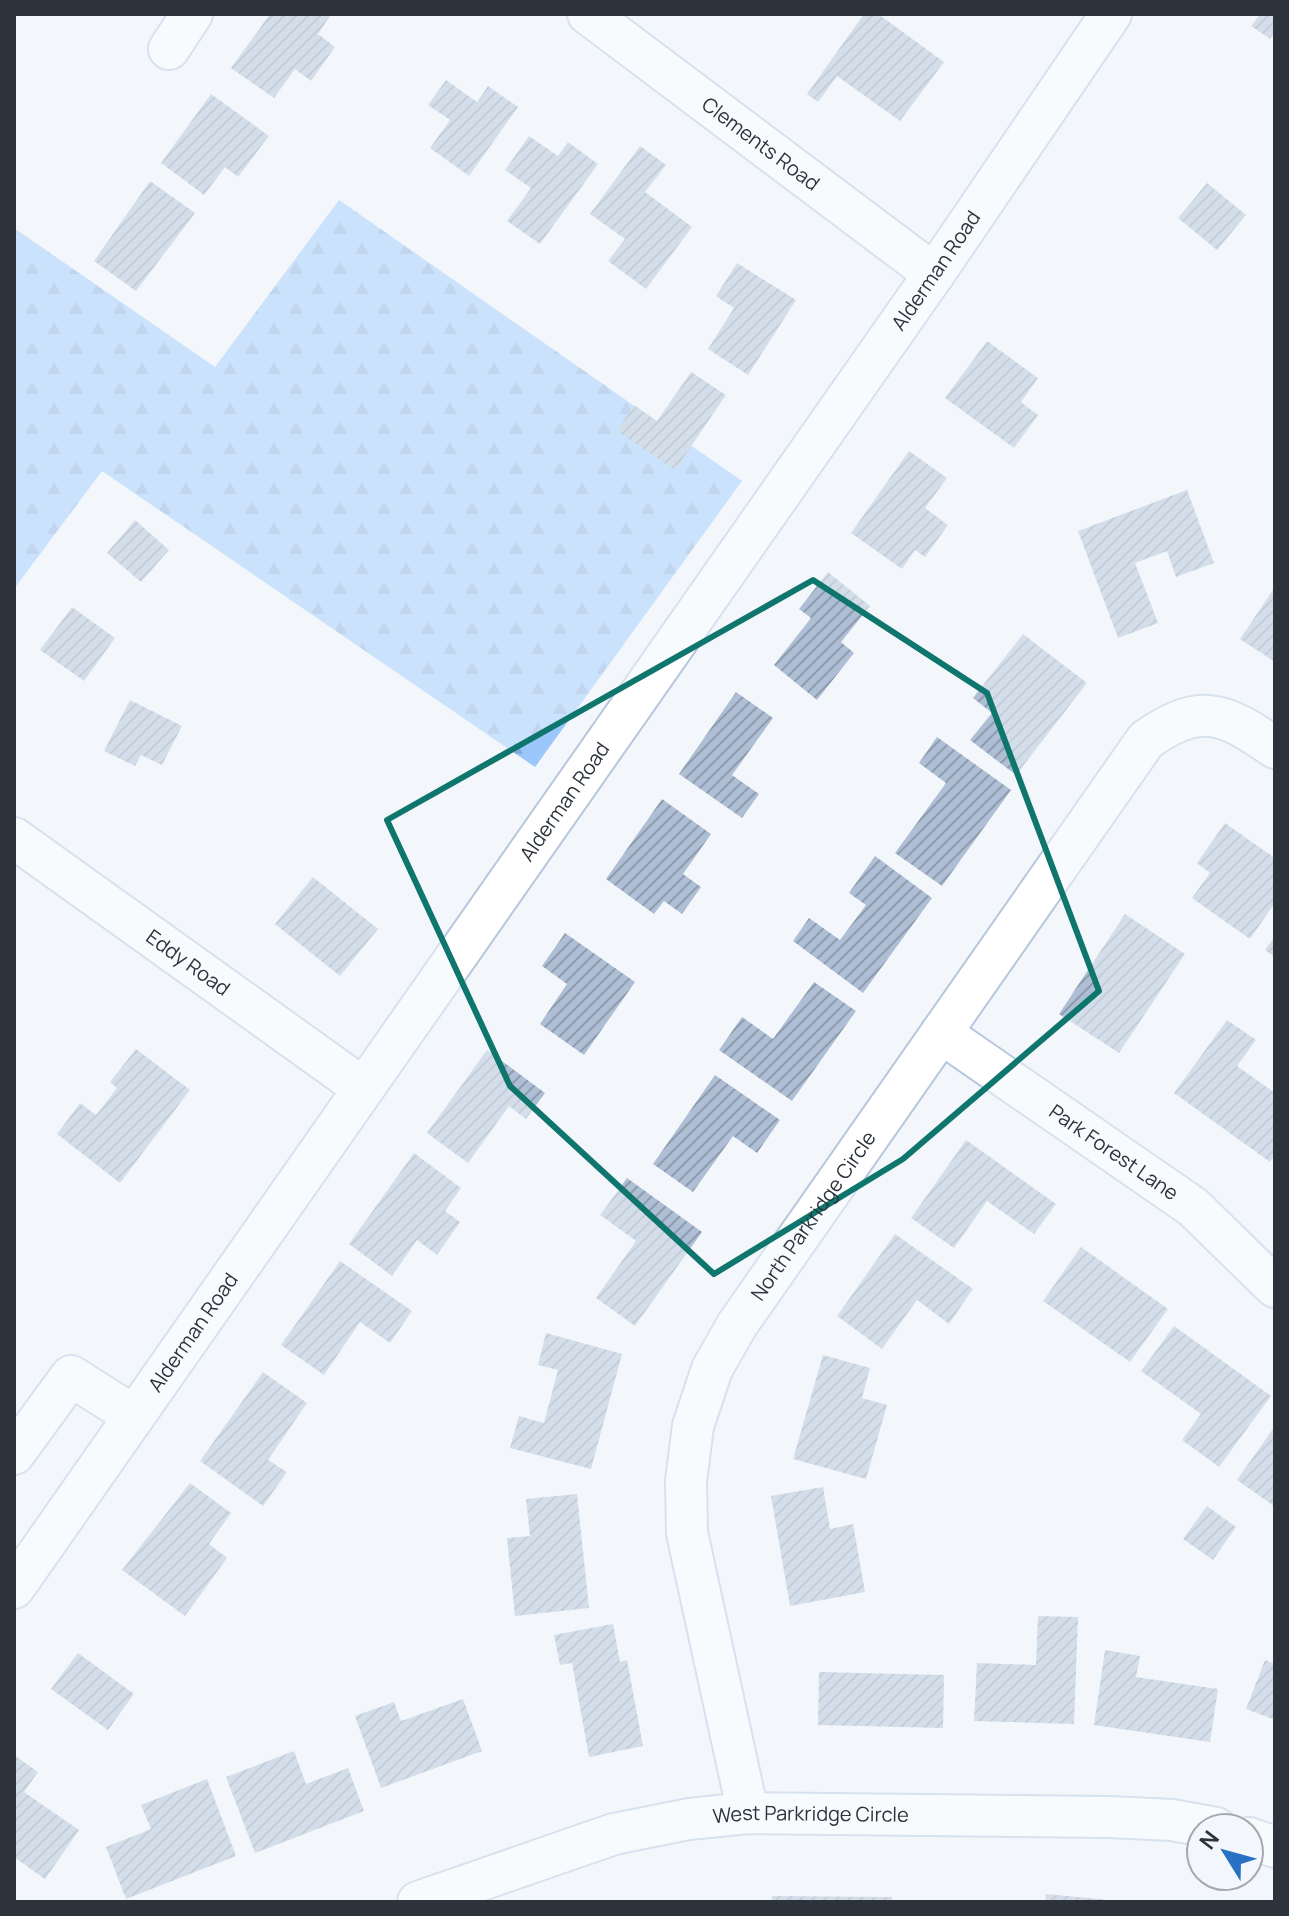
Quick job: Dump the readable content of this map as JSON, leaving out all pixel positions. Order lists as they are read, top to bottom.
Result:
{
  "streets": {
    "street": [
      "Clements Road",
      "Alderman Road",
      "Eddy Road",
      "Park Forest Lane",
      "North Parkridge Circle",
      "West Parkridge Circle"
    ]
  },
  "crossings": [
    ["Clements Road", "Alderman Road"],
    ["Alderman Road", "Eddy Road"],
    ["Park Forest Lane", "North Parkridge Circle"],
    ["North Parkridge Circle", "West Parkridge Circle"]
  ],
  "north": "top left"
}
